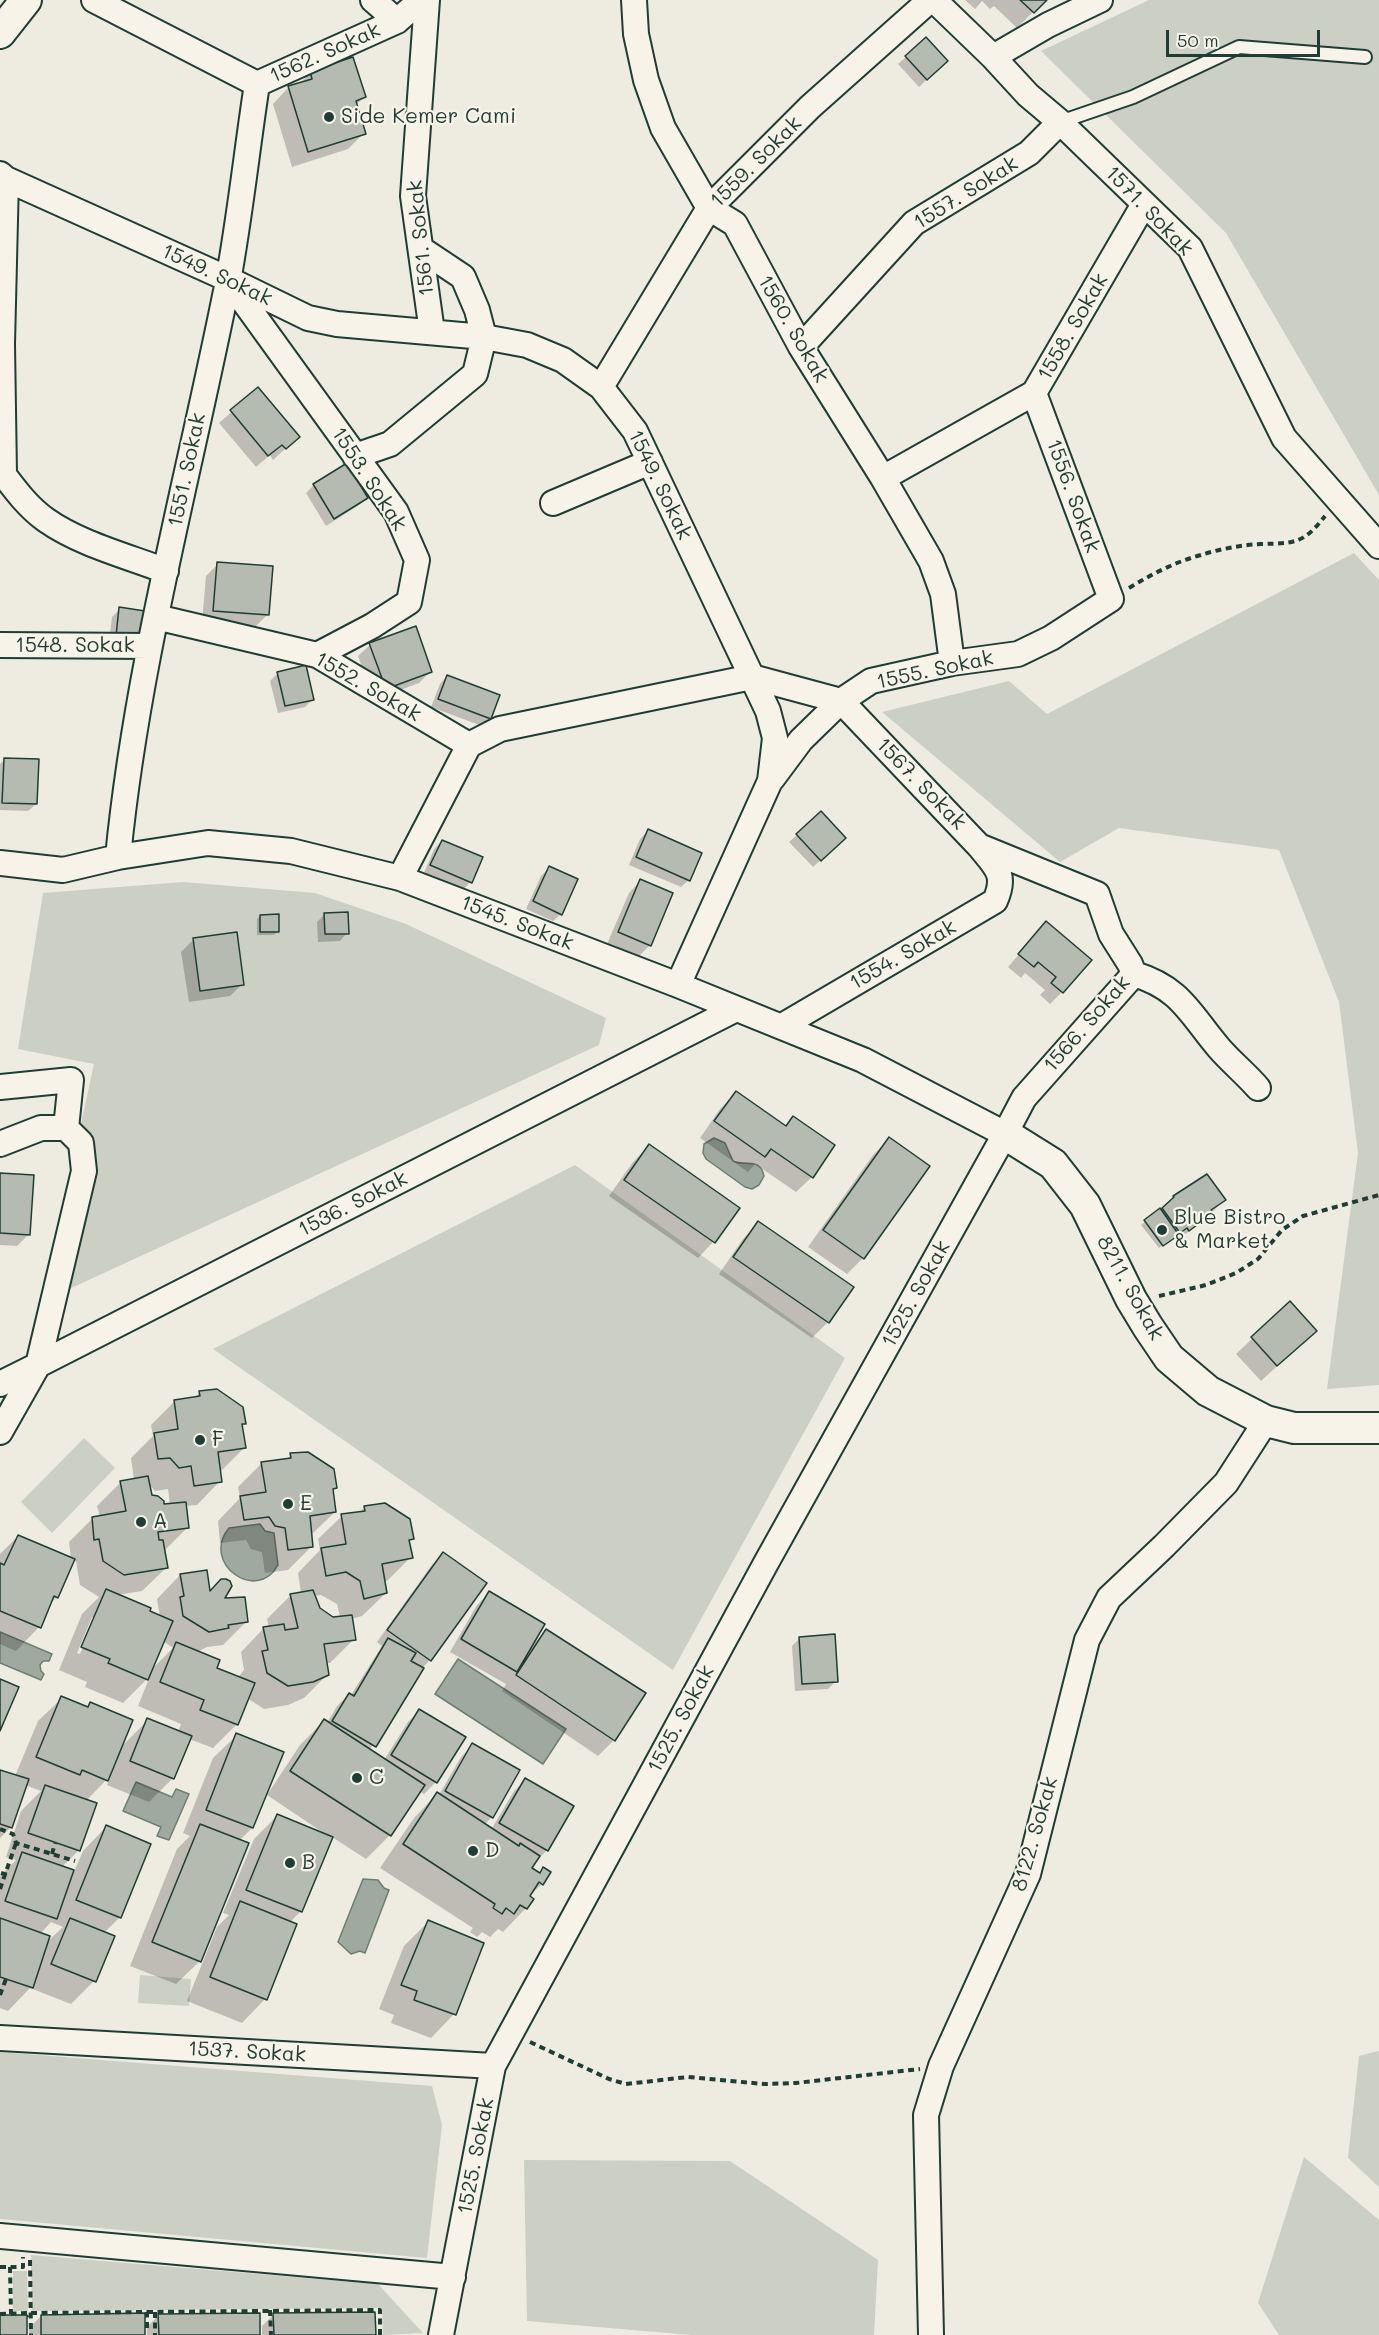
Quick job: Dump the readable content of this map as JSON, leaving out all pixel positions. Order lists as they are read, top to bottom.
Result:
{
  "streets": {
    "street": [
      "1562. Sokak",
      "1559. Sokak",
      "1557. Sokak",
      "1571. Sokak",
      "1561. Sokak",
      "1549. Sokak",
      "1558. Sokak",
      "1560. Sokak",
      "1551. Sokak",
      "1553. Sokak",
      "1556. Sokak",
      "1548. Sokak",
      "1555. Sokak",
      "1552. Sokak",
      "1567. Sokak",
      "1545. Sokak",
      "1554. Sokak",
      "1566. Sokak",
      "1536. Sokak",
      "8211. Sokak",
      "1525. Sokak",
      "8122. Sokak",
      "1537. Sokak"
    ]
  },
  "crossings": [
    ["1562. Sokak", "1551. Sokak"],
    ["1559. Sokak", "1549. Sokak"],
    ["1559. Sokak", "1560. Sokak"],
    ["1557. Sokak", "1571. Sokak"],
    ["1557. Sokak", "1560. Sokak"],
    ["1571. Sokak", "1558. Sokak"],
    ["1561. Sokak", "1549. Sokak"],
    ["1549. Sokak", "1551. Sokak"],
    ["1549. Sokak", "1553. Sokak"],
    ["1549. Sokak", "1555. Sokak"],
    ["1549. Sokak", "1545. Sokak"],
    ["1558. Sokak", "1560. Sokak"],
    ["1558. Sokak", "1556. Sokak"],
    ["1560. Sokak", "1555. Sokak"],
    ["1551. Sokak", "1553. Sokak"],
    ["1551. Sokak", "1548. Sokak"],
    ["1551. Sokak", "1552. Sokak"],
    ["1551. Sokak", "1545. Sokak"],
    ["1553. Sokak", "1552. Sokak"],
    ["1556. Sokak", "1555. Sokak"],
    ["1555. Sokak", "1567. Sokak"],
    ["1567. Sokak", "1554. Sokak"],
    ["1567. Sokak", "1566. Sokak"],
    ["1545. Sokak", "1554. Sokak"],
    ["1545. Sokak", "1566. Sokak"],
    ["1545. Sokak", "1536. Sokak"],
    ["1545. Sokak", "8211. Sokak"],
    ["1545. Sokak", "1525. Sokak"],
    ["1566. Sokak", "8211. Sokak"],
    ["1566. Sokak", "1525. Sokak"],
    ["8211. Sokak", "1525. Sokak"],
    ["8211. Sokak", "8122. Sokak"],
    ["1525. Sokak", "1537. Sokak"]
  ],
  "places": [
    "Side Kemer Cami",
    "Blue Bistro & Market",
    "F",
    "E",
    "A",
    "C",
    "D",
    "B"
  ],
  "scale_bar": "50 m"
}
